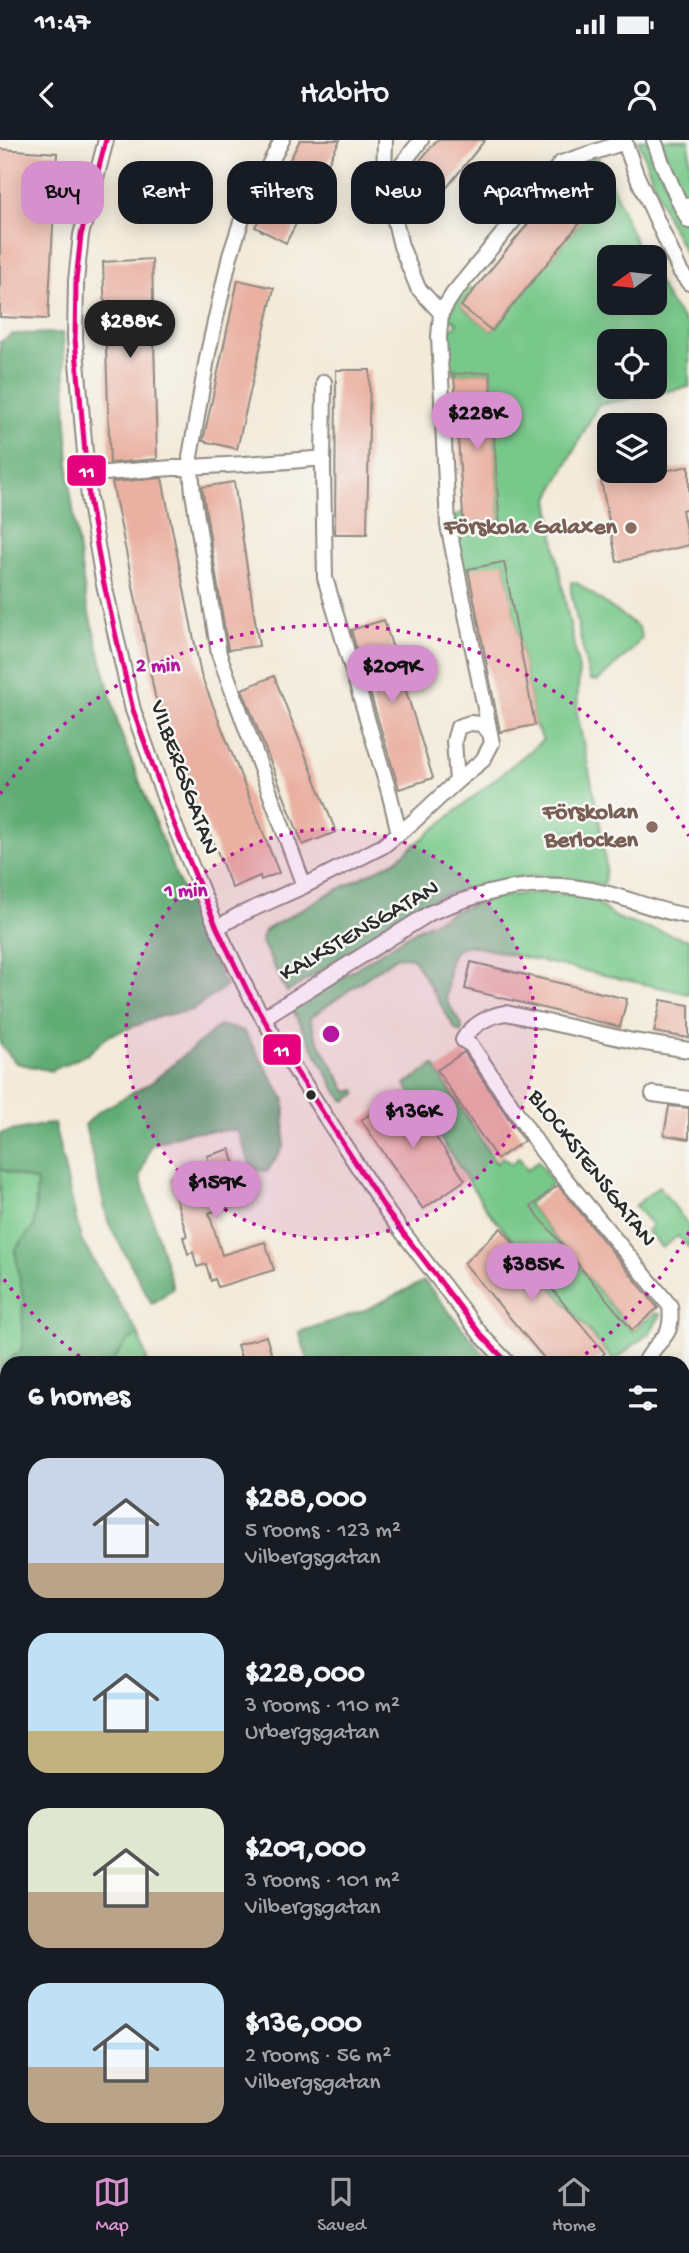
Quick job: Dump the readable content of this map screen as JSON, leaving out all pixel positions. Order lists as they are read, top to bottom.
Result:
{
  "streets": {
    "street": ["VILBERGSGATAN", "KALKSTENSGATAN", "BLOCKSTENSGATAN"]
  },
  "crossings": [
    ["VILBERGSGATAN", "KALKSTENSGATAN"]
  ],
  "places": ["Förskola Galaxen", "Förskolan Berlocken"],
  "lines": ["transit line 11"],
  "north": "left",
  "page": {
    "status": "11:47",
    "header": "Habito",
    "chip": [
      "Buy",
      "Rent",
      "Filters",
      "New",
      "Apartment"
    ],
    "price": [
      "$288K",
      "$228K",
      "$209K",
      "$136K",
      "$159K",
      "$385K"
    ],
    "heading": "6 homes",
    "list": [
      {
        "name": "$288,000",
        "note": "5 rooms · 123 m² · Vilbergsgatan"
      },
      {
        "name": "$228,000",
        "note": "3 rooms · 110 m² · Urbergsgatan"
      },
      {
        "name": "$209,000",
        "note": "3 rooms · 101 m² · Vilbergsgatan"
      },
      {
        "name": "$136,000",
        "note": "2 rooms · 56 m² · Vilbergsgatan"
      }
    ],
    "tabs": ["Map", "Saved", "Home"]
  },
  "rings": ["2 min", "1 min"]
}
